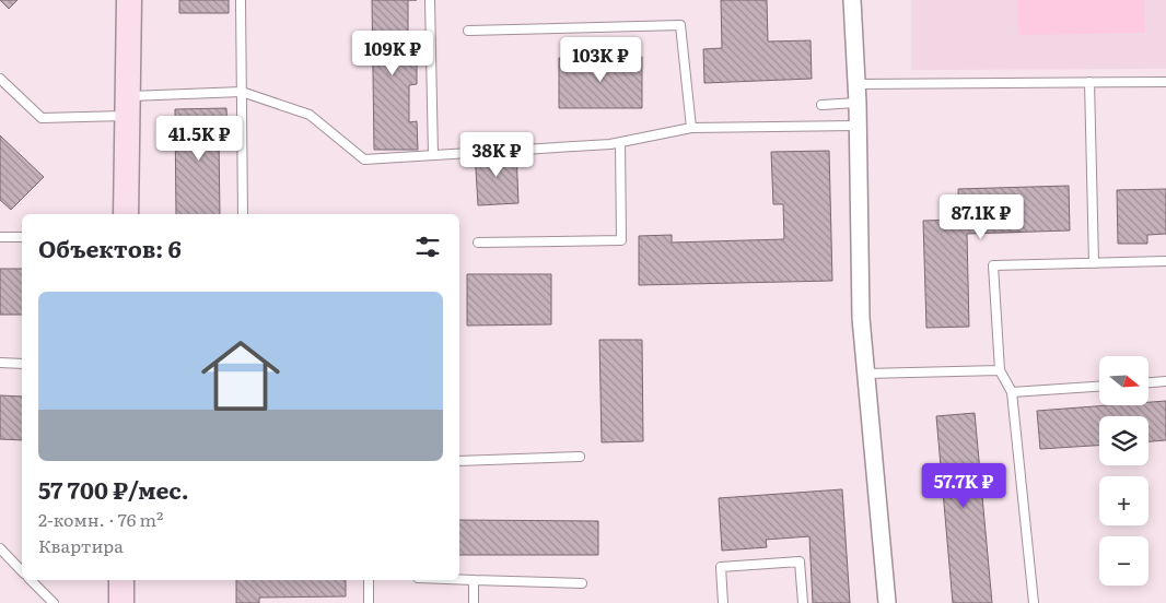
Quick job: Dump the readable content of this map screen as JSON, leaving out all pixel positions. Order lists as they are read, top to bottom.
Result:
{
  "north": "right",
  "page": {
    "price": [
      "109K ₽",
      "103K ₽",
      "41.5K ₽",
      "38K ₽",
      "87.1K ₽",
      "57.7K ₽"
    ],
    "heading": "Объектов: 6",
    "list": [
      {
        "name": "57 700 ₽/мес.",
        "note": "2-комн. · 76 m² · Квартира"
      }
    ],
    "map_buttons": ["+", "−"]
  }
}
